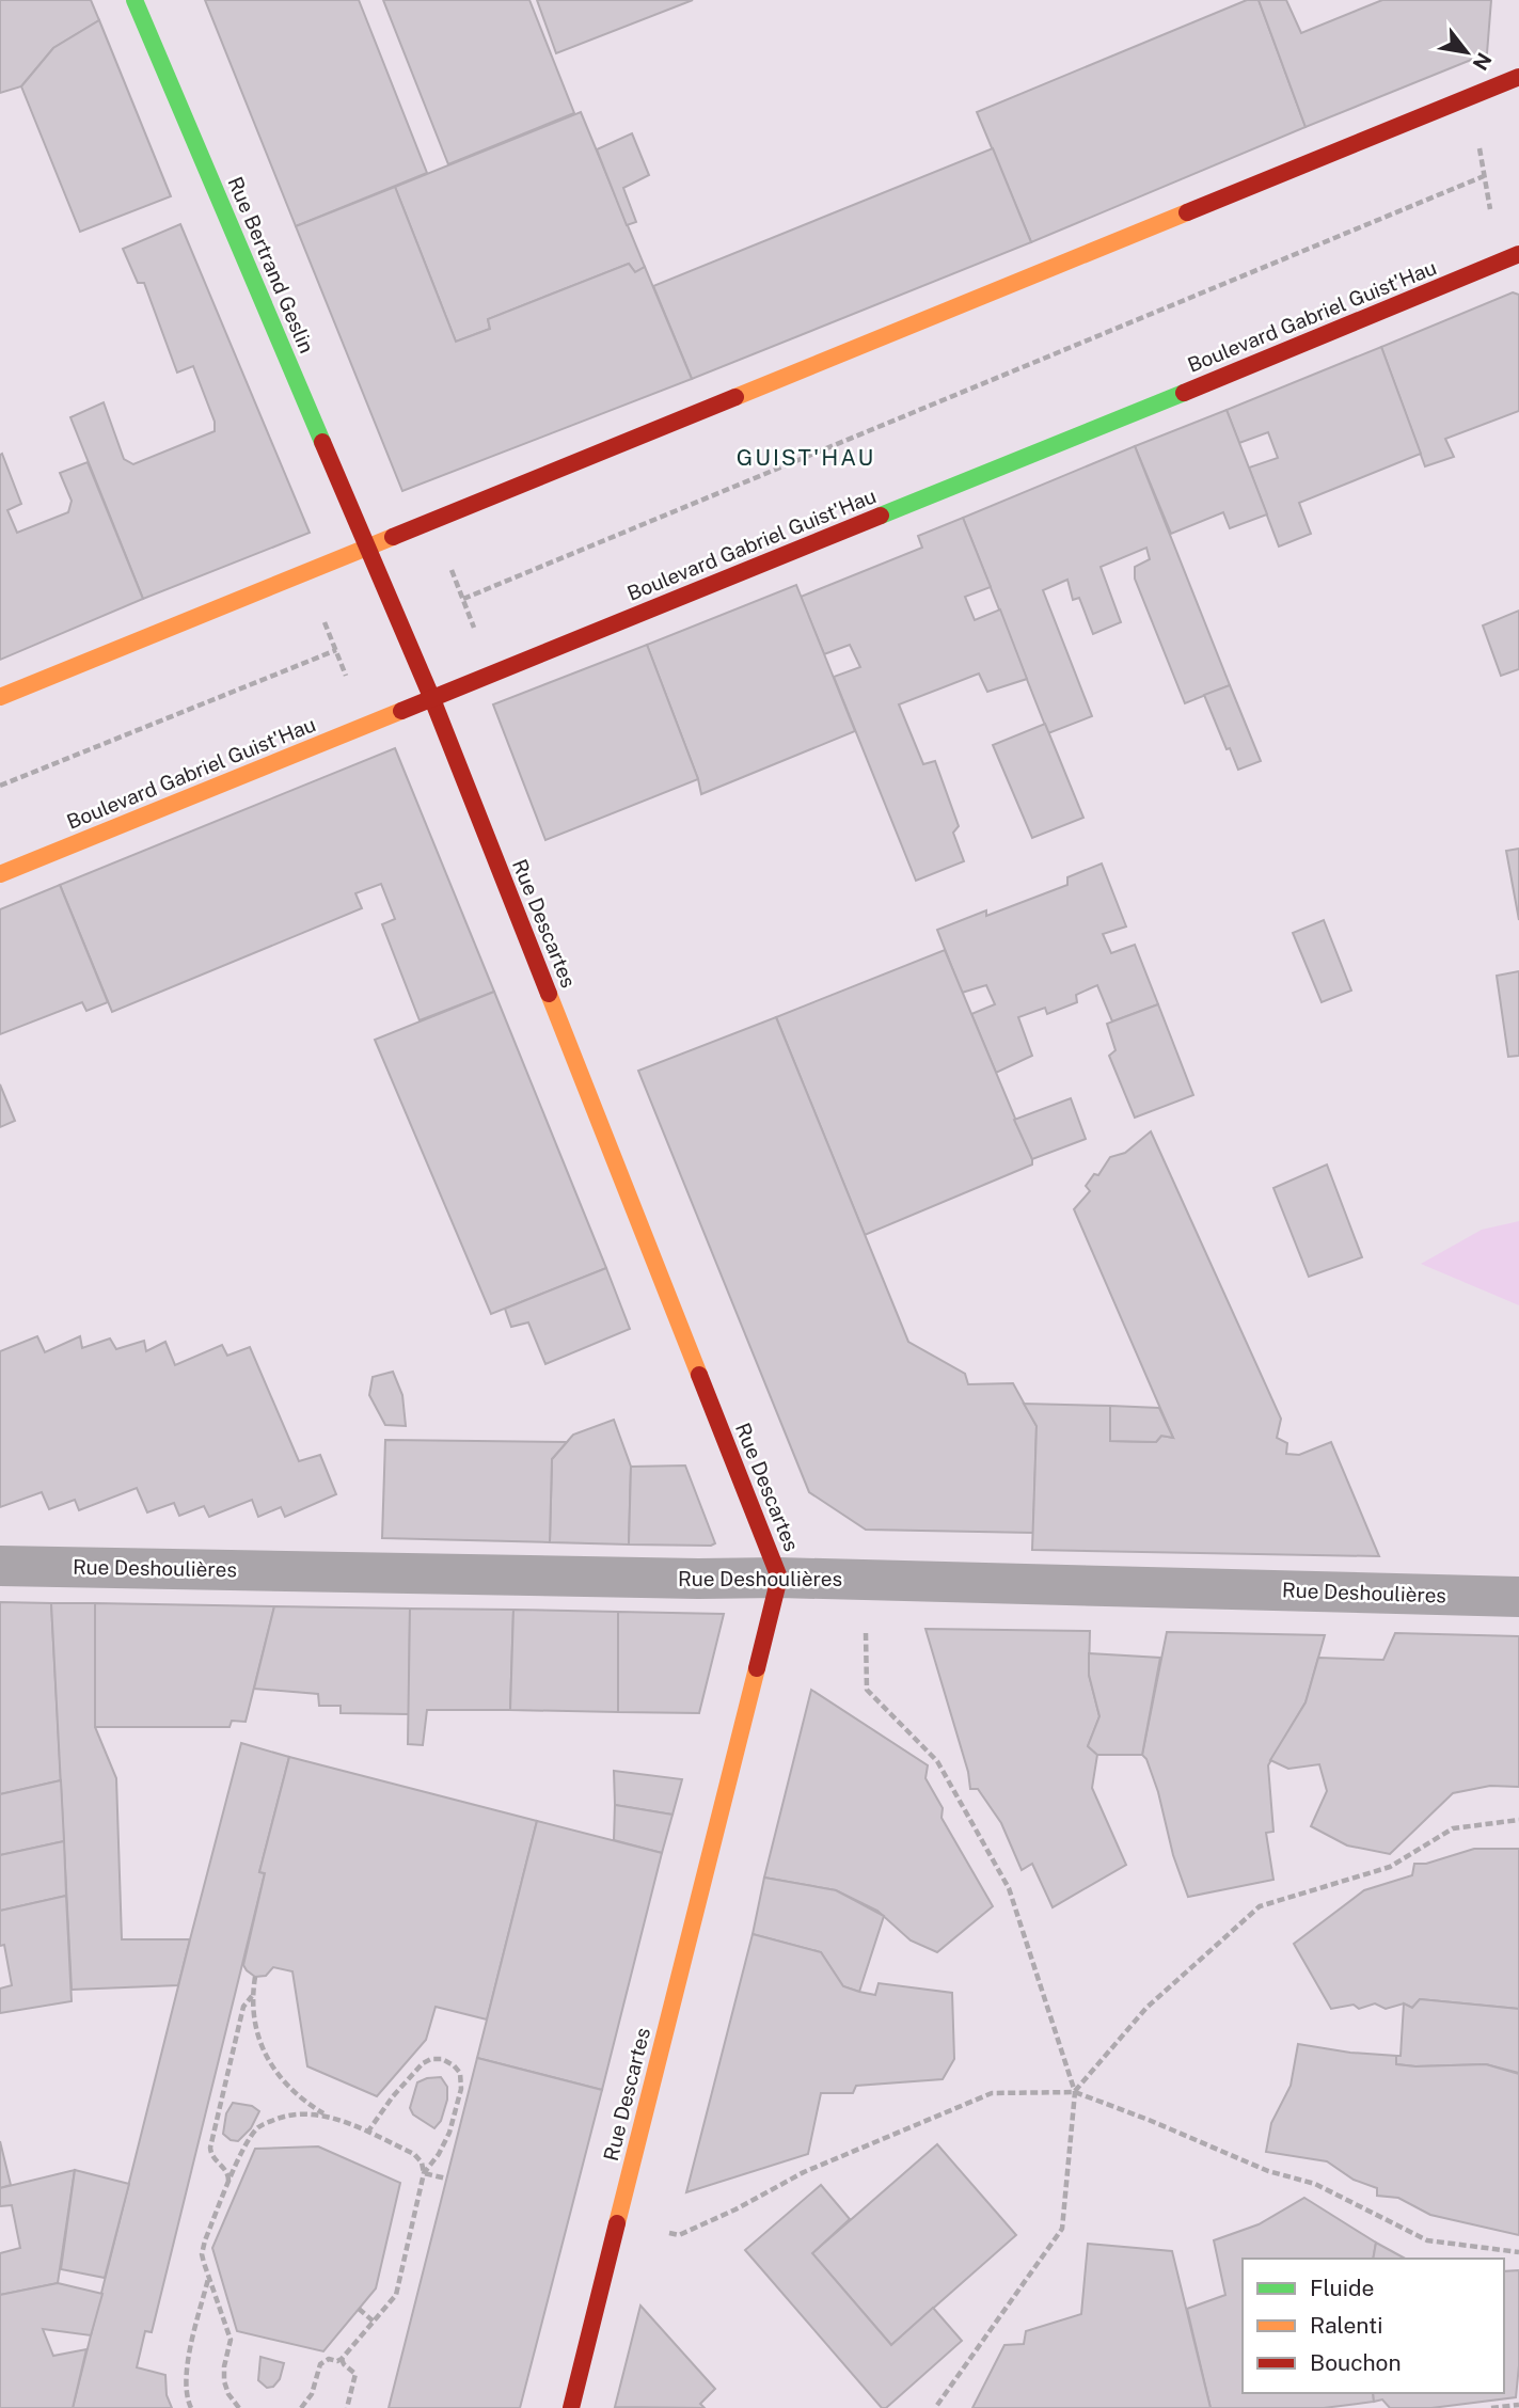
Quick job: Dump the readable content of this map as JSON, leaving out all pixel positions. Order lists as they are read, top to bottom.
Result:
{
  "streets": {
    "main road": ["Rue Bertrand Geslin", "Boulevard Gabriel Guist'Hau", "Rue Descartes"],
    "street": ["Rue Deshoulières"]
  },
  "crossings": [
    ["Rue Bertrand Geslin", "Boulevard Gabriel Guist'Hau"],
    ["Rue Bertrand Geslin", "Rue Descartes"],
    ["Boulevard Gabriel Guist'Hau", "Rue Descartes"],
    ["Rue Descartes", "Rue Deshoulières"]
  ],
  "districts": ["GUIST'HAU"],
  "legend": ["Fluide", "Ralenti", "Bouchon"],
  "north": "bottom right"
}
